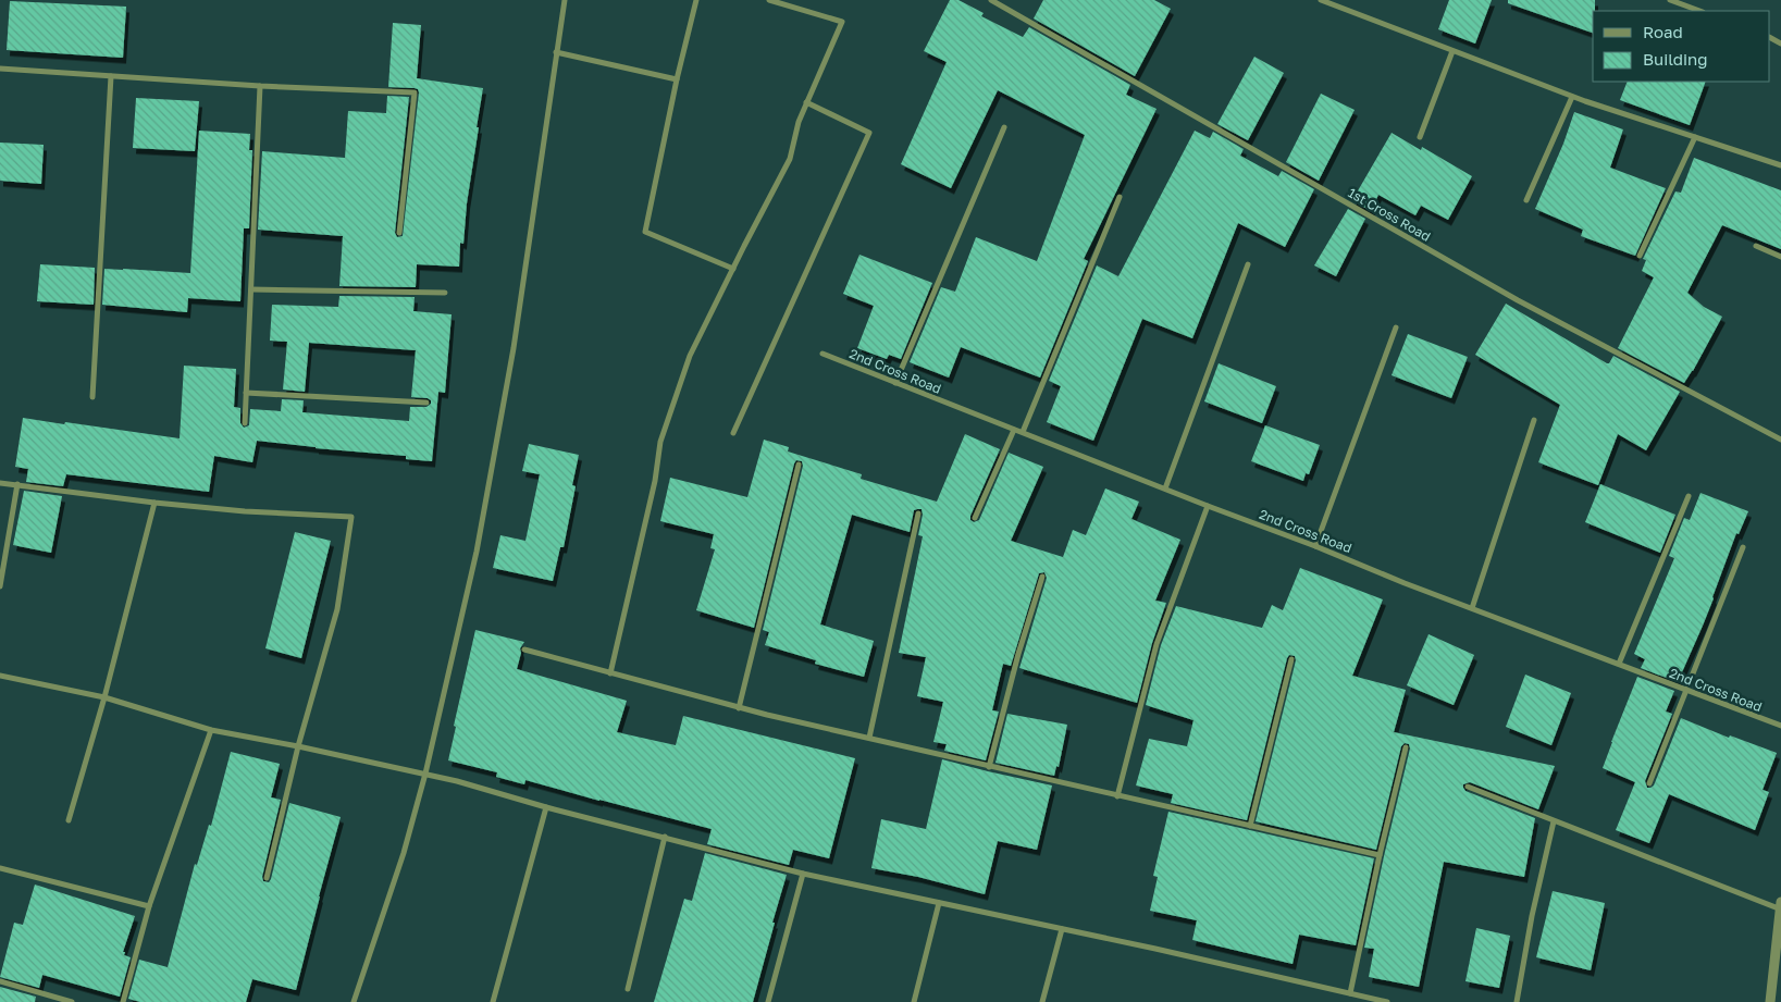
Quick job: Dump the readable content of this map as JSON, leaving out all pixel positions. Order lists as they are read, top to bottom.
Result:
{
  "streets": {
    "street": ["1st Cross Road", "2nd Cross Road"]
  },
  "legend": ["Road", "Building"]
}
